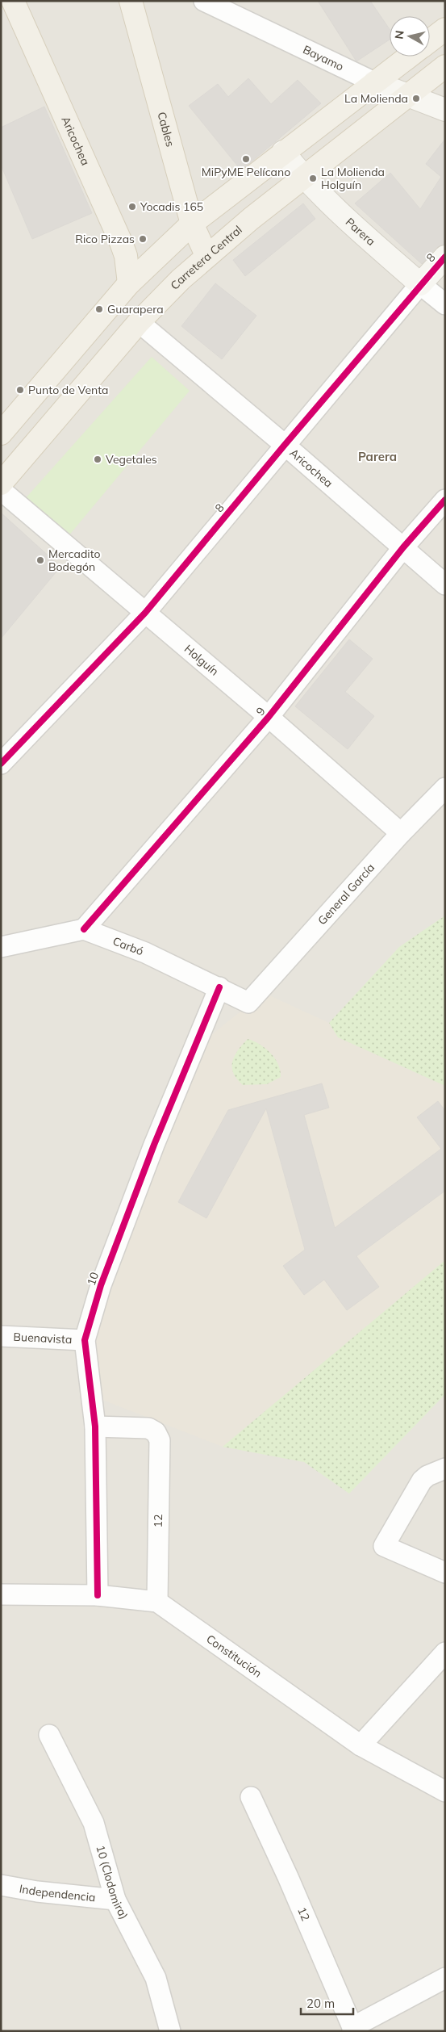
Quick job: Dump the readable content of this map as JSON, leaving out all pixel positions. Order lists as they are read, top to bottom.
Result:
{
  "streets": {
    "main road": ["Cables", "Aricochea", "Carretera Central"],
    "street": [
      "Bayamo",
      "Parera",
      "8",
      "Holguín",
      "9",
      "General García",
      "Carbó",
      "10",
      "Buenavista",
      "12",
      "Constitución",
      "10 (Clodomira)",
      "Independencia"
    ]
  },
  "crossings": [
    ["Bayamo", "Carretera Central"],
    ["Cables", "Carretera Central"],
    ["Aricochea", "Carretera Central"],
    ["Aricochea", "8"],
    ["Aricochea", "9"],
    ["Parera", "Carretera Central"],
    ["Parera", "8"],
    ["8", "Holguín"],
    ["Holguín", "9"],
    ["Holguín", "General García"],
    ["9", "Carbó"],
    ["General García", "Carbó"],
    ["Carbó", "10"],
    ["10", "Buenavista"],
    ["10", "12"],
    ["10", "Constitución"],
    ["12", "Constitución"],
    ["10 (Clodomira)", "Independencia"]
  ],
  "districts": ["Parera"],
  "places": [
    "La Molienda",
    "MiPyME Pelícano",
    "La Molienda Holguín",
    "Yocadis 165",
    "Rico Pizzas",
    "Guarapera",
    "Punto de Venta",
    "Vegetales",
    "Mercadito Bodegón"
  ],
  "scale_bar": "20 m",
  "north": "left"
}
